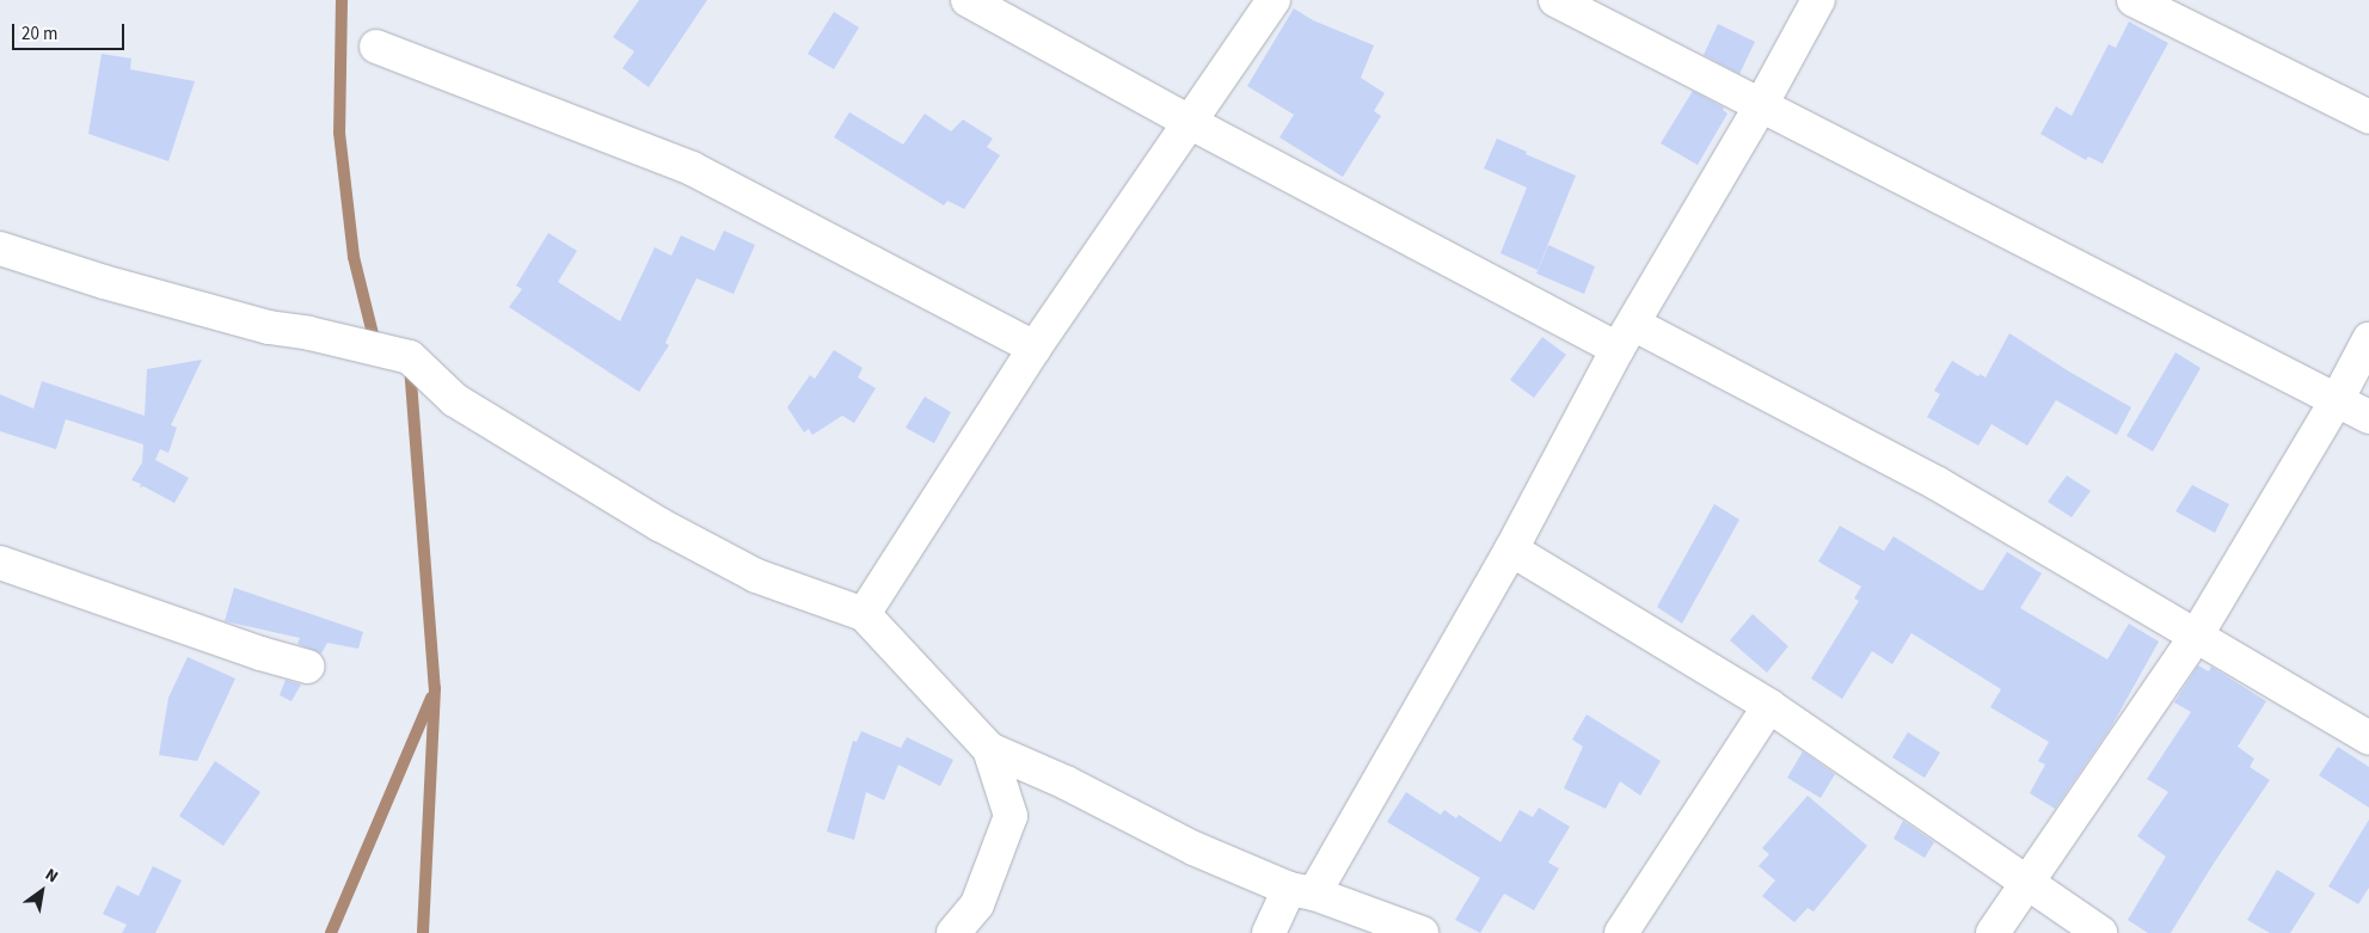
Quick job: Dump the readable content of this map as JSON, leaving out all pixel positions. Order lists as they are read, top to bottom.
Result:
{
  "scale_bar": "20 m",
  "north": "top right"
}
